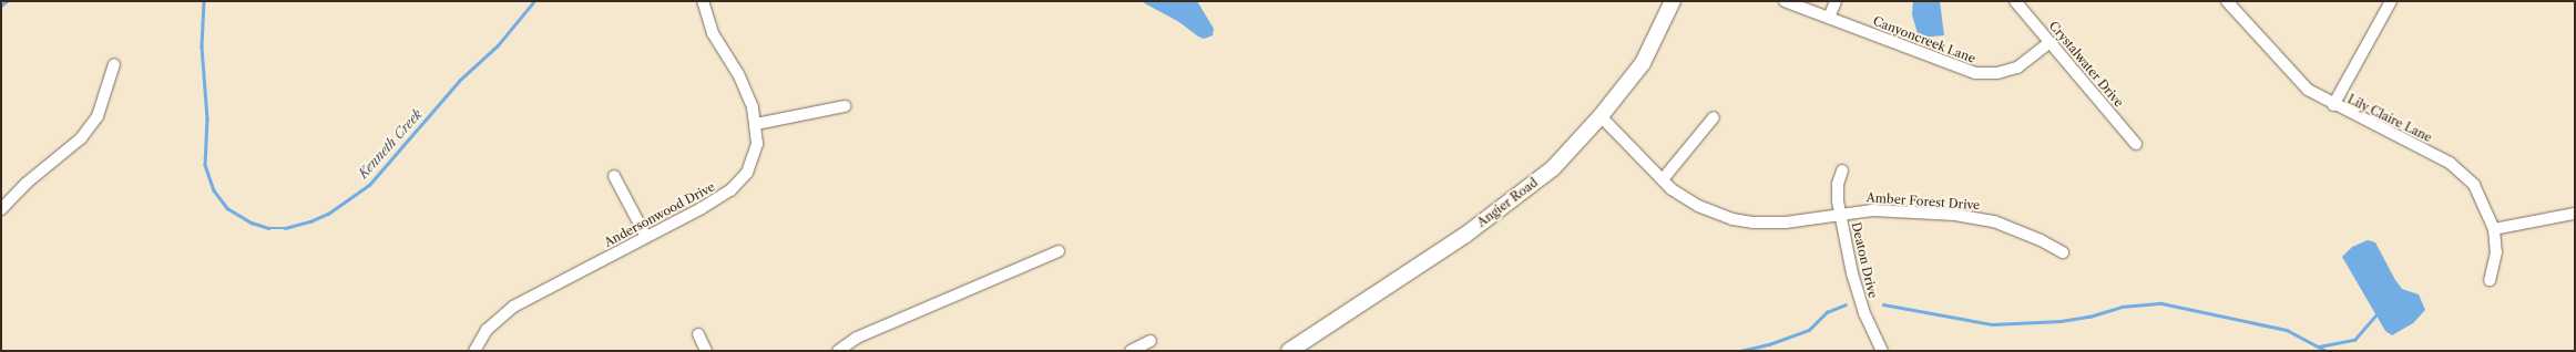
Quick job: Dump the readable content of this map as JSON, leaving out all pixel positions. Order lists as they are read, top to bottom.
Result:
{
  "streets": {
    "street": [
      "Canyoncreek Lane",
      "Crystalwater Drive",
      "Lily Claire Lane",
      "Amber Forest Drive",
      "Angier Road",
      "Andersonwood Drive",
      "Deaton Drive"
    ]
  },
  "crossings": [
    ["Canyoncreek Lane", "Crystalwater Drive"],
    ["Amber Forest Drive", "Angier Road"],
    ["Amber Forest Drive", "Deaton Drive"]
  ],
  "water": ["Kenneth Creek"]
}
